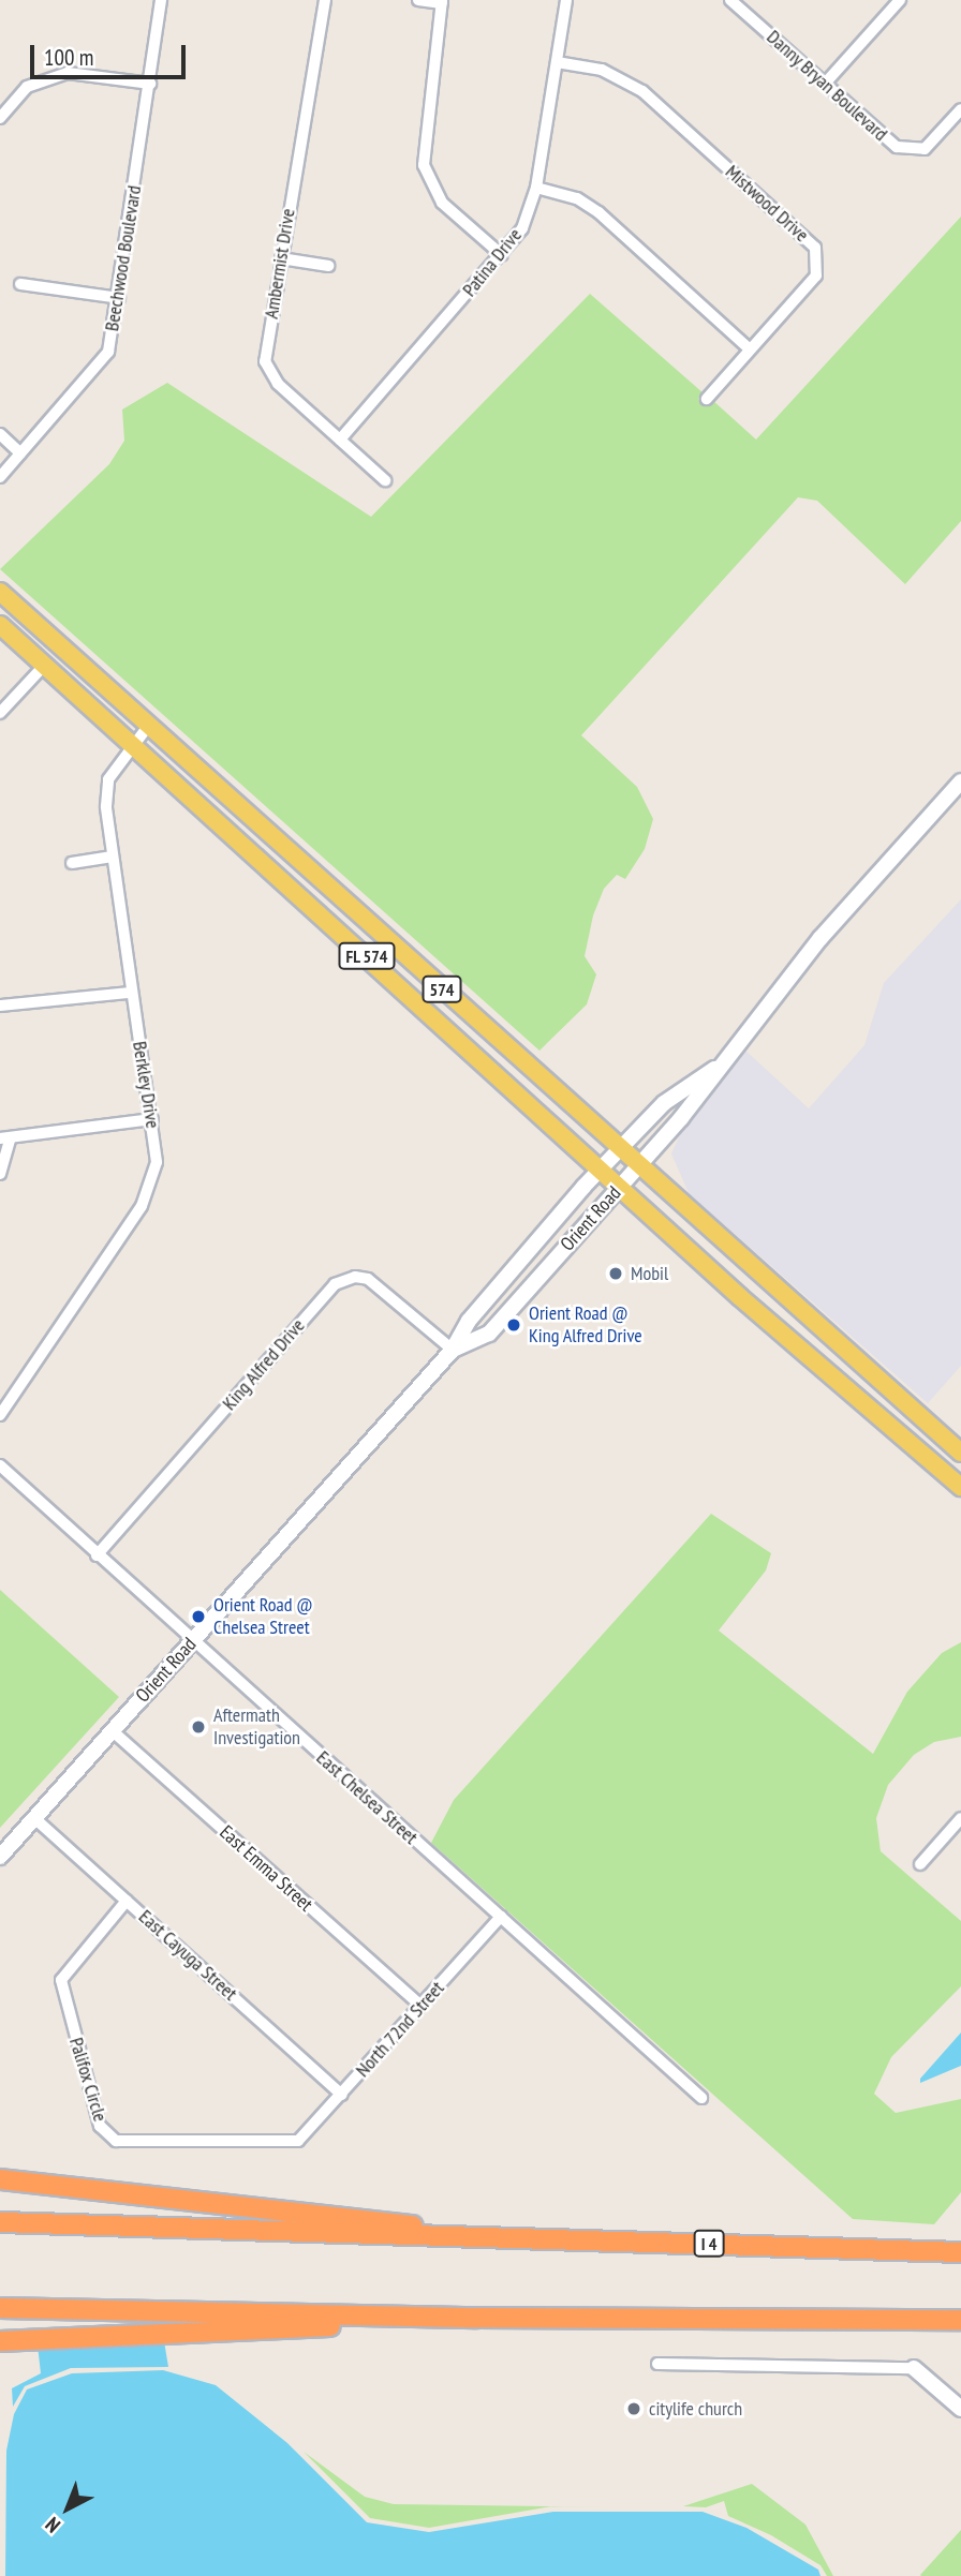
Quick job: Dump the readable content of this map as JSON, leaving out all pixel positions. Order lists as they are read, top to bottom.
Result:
{
  "streets": {
    "highway": ["I 4"],
    "main road": ["FL 574", "574"],
    "street": [
      "Danny Bryan Boulevard",
      "Mistwood Drive",
      "Beechwood Boulevard",
      "Patina Drive",
      "Ambermist Drive",
      "Berkley Drive",
      "Orient Road",
      "King Alfred Drive",
      "East Chelsea Street",
      "East Emma Street",
      "East Cayuga Street",
      "North 72nd Street",
      "Palifox Circle"
    ]
  },
  "crossings": [
    ["Mistwood Drive", "Patina Drive"],
    ["Patina Drive", "Ambermist Drive"],
    ["FL 574", "Berkley Drive"],
    ["FL 574", "Orient Road"],
    ["574", "Berkley Drive"],
    ["574", "Orient Road"],
    ["Orient Road", "King Alfred Drive"],
    ["Orient Road", "East Chelsea Street"],
    ["Orient Road", "East Emma Street"],
    ["Orient Road", "East Cayuga Street"],
    ["King Alfred Drive", "East Chelsea Street"],
    ["East Chelsea Street", "North 72nd Street"],
    ["East Emma Street", "North 72nd Street"],
    ["East Cayuga Street", "North 72nd Street"],
    ["East Cayuga Street", "Palifox Circle"],
    ["North 72nd Street", "Palifox Circle"]
  ],
  "places": [
    "Mobil",
    "Orient Road @ King Alfred Drive",
    "Orient Road @ Chelsea Street",
    "Aftermath Investigation",
    "citylife church"
  ],
  "scale_bar": "100 m",
  "north": "bottom left"
}
